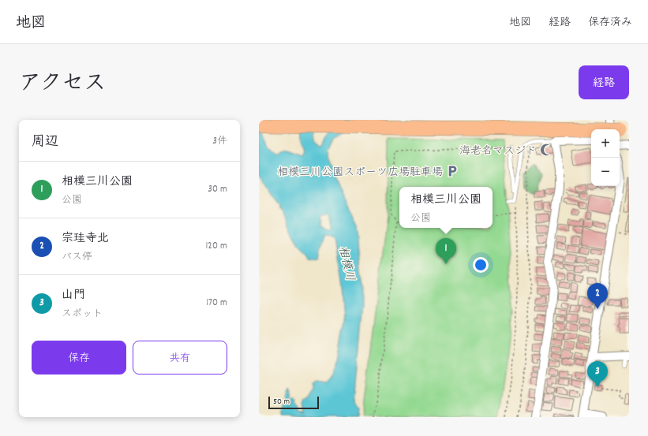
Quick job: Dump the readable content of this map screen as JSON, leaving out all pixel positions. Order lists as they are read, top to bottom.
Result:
{
  "water": ["相模川"],
  "places": {
    "mosque": ["海老名マスジド"],
    "parking": ["相模三川公園スポーツ広場駐車場"]
  },
  "scale_bar": "50 m",
  "page": {
    "header": "地図",
    "nav": ["地図", "経路", "保存済み"],
    "title": "アクセス",
    "buttons": [
      "経路",
      ["保存", "共有"]
    ],
    "heading": ["周辺", "3件"],
    "map_buttons": ["+", "−"],
    "list": [
      {
        "mark": "1",
        "name": "相模三川公園",
        "note": "公園",
        "value": "30 m"
      },
      {
        "mark": "2",
        "name": "宗珪寺北",
        "note": "バス停",
        "value": "120 m"
      },
      {
        "mark": "3",
        "name": "山門",
        "note": "スポット",
        "value": "170 m"
      }
    ],
    "popup": ["相模三川公園", "公園"],
    "pins": ["1", "2", "3"],
    "scale": "50 m"
  }
}
